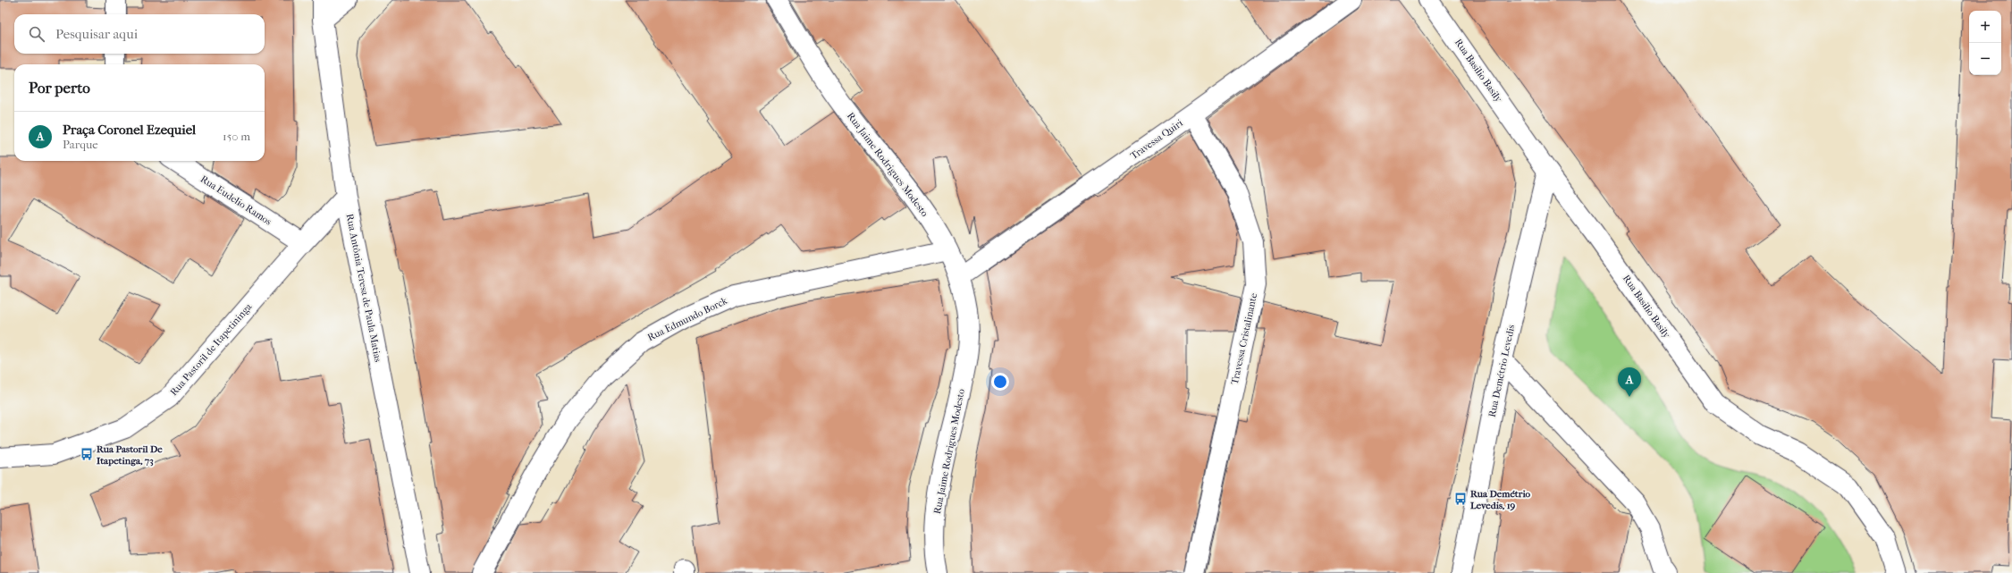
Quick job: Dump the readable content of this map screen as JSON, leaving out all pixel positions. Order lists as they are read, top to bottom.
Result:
{
  "streets": {
    "street": [
      "Rua Basilio Basily",
      "Travessa Quiri",
      "Rua Jaime Rodrigues Modesto",
      "Rua Eudelio Ramos",
      "Rua Antônia Teresa de Paula Matias",
      "Rua Edmundo Borck",
      "Travessa Cristalinante",
      "Rua Pastoril de Itapetininga",
      "Rua Demétrio Levedis"
    ]
  },
  "crossings": [
    ["Rua Basilio Basily", "Rua Demétrio Levedis"],
    ["Travessa Quiri", "Rua Jaime Rodrigues Modesto"],
    ["Travessa Quiri", "Travessa Cristalinante"],
    ["Rua Jaime Rodrigues Modesto", "Rua Edmundo Borck"],
    ["Rua Eudelio Ramos", "Rua Pastoril de Itapetininga"],
    ["Rua Antônia Teresa de Paula Matias", "Rua Pastoril de Itapetininga"]
  ],
  "places": {
    "bus stop": ["Rua Pastoril De Itapetinga, 73", "Rua Demétrio Levedis, 19"]
  },
  "page": {
    "map_buttons": ["+", "−"],
    "search": "Pesquisar aqui",
    "heading": "Por perto",
    "list": [
      {
        "mark": "A",
        "name": "Praça Coronel Ezequiel",
        "note": "Parque",
        "value": "150 m"
      }
    ],
    "pins": "A"
  }
}
